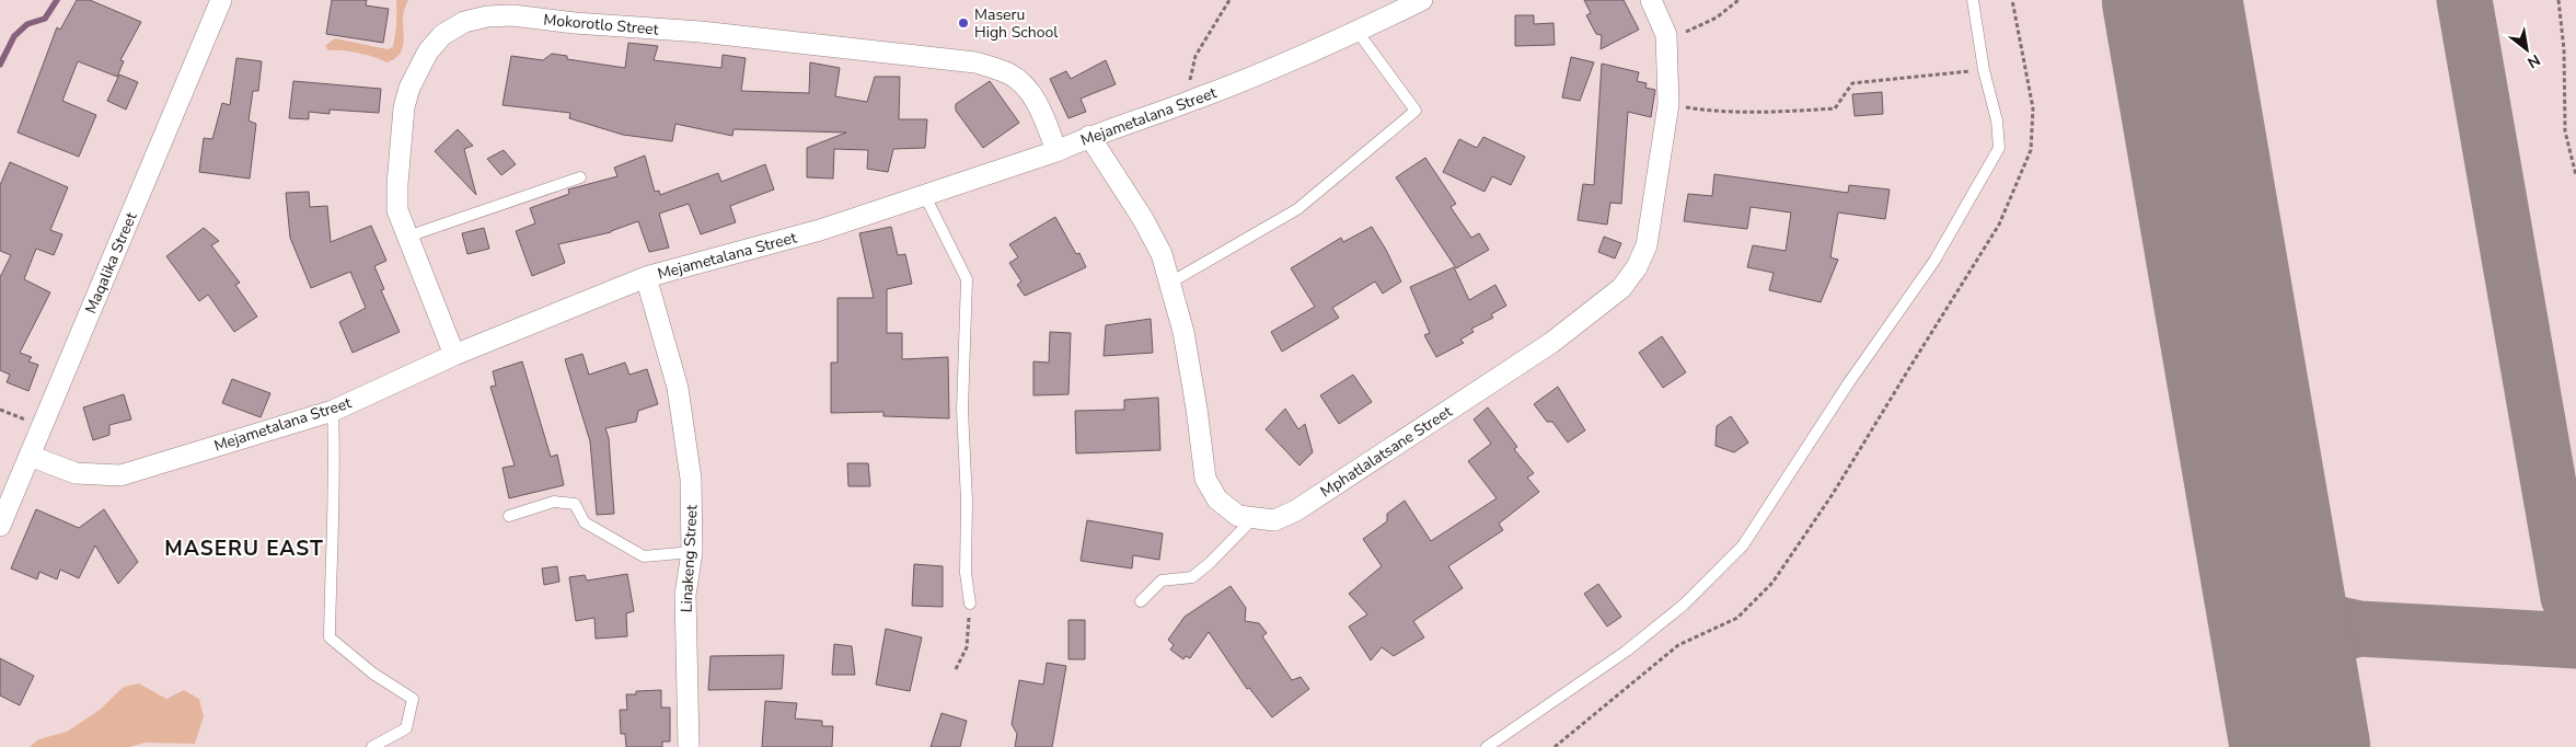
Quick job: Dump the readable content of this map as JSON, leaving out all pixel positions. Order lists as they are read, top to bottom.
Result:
{
  "streets": {
    "street": [
      "Mokorotlo Street",
      "Mejametalana Street",
      "Maqalika Street",
      "Mphatlalatsane Street",
      "Linakeng Street"
    ]
  },
  "crossings": [
    ["Mokorotlo Street", "Mejametalana Street"],
    ["Mejametalana Street", "Maqalika Street"],
    ["Mejametalana Street", "Mphatlalatsane Street"],
    ["Mejametalana Street", "Linakeng Street"]
  ],
  "districts": ["MASERU EAST"],
  "places": ["Maseru High School"],
  "north": "bottom right"
}
